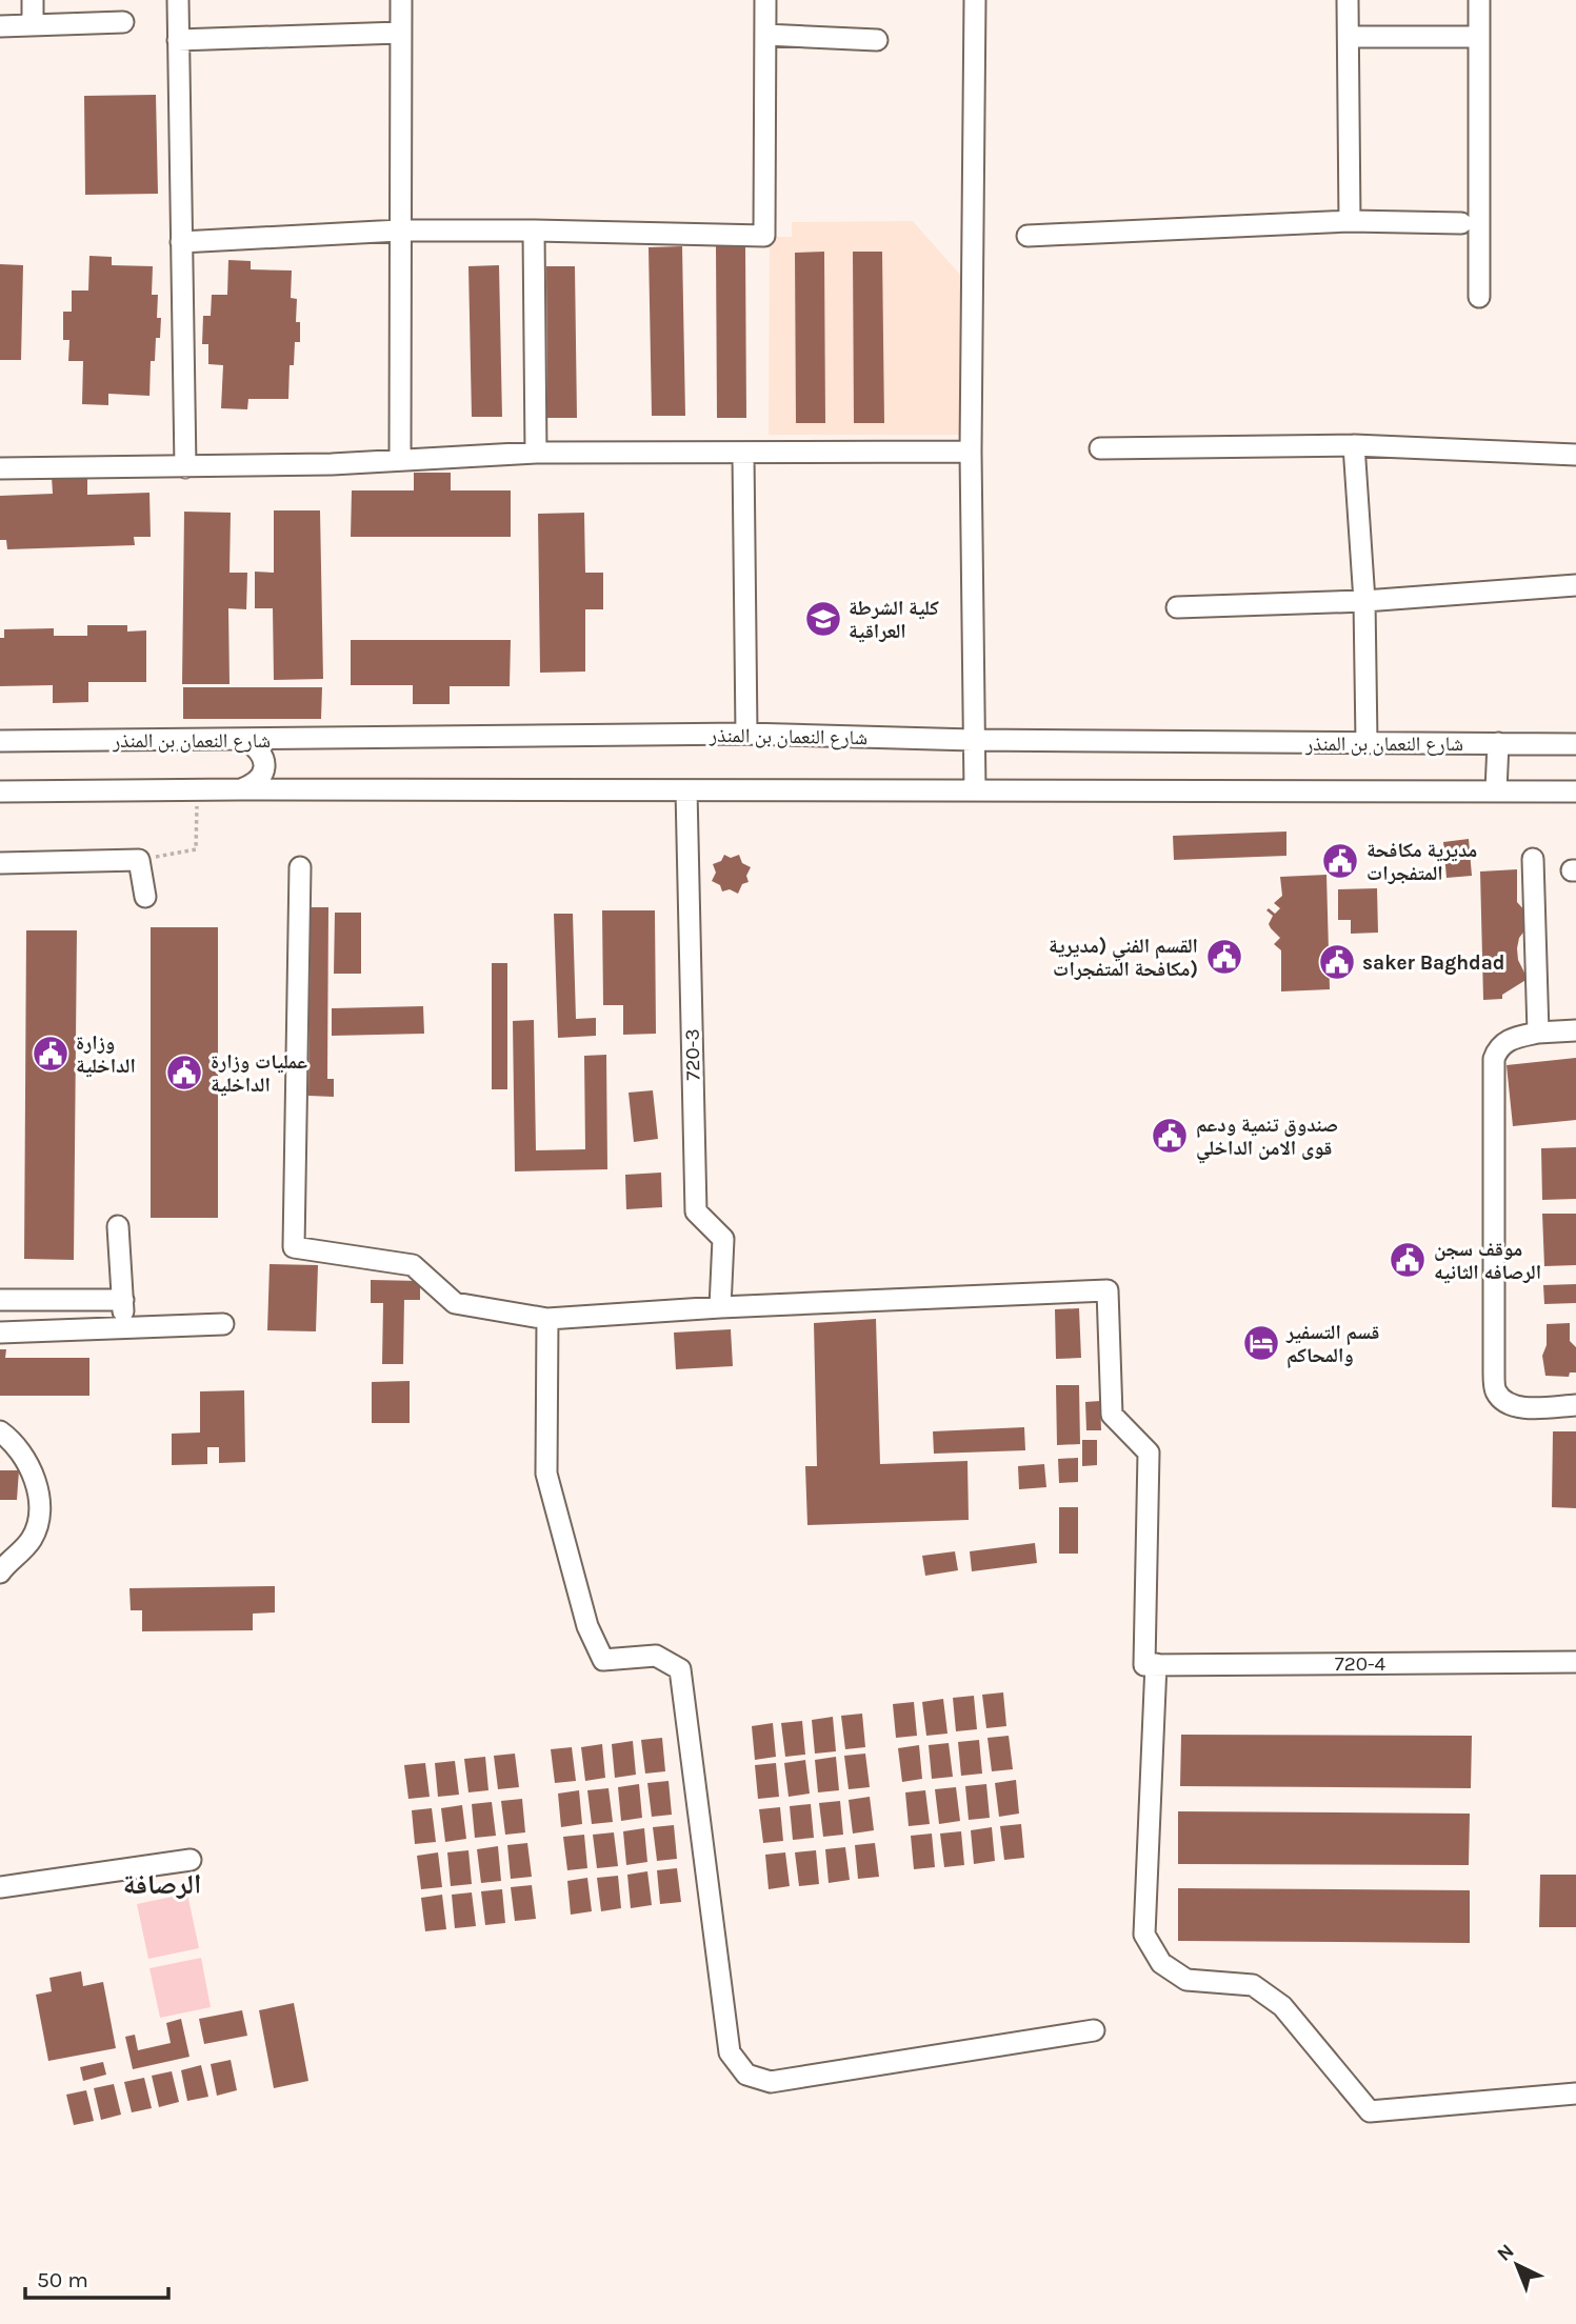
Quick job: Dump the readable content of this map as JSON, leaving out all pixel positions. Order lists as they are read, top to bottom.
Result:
{
  "streets": {
    "street": ["شارع النعمان بن المنذر", "720-3", "720-4"]
  },
  "districts": ["الرصافة"],
  "places": {
    "school or university": ["كلية الشرطة العراقية"],
    "public building": [
      "مديرية مكافحة المتفجرات",
      "القسم الفني (مديرية مكافحة المتفجرات)",
      "saker Baghdad",
      "وزارة الداخلية",
      "عمليات وزارة الداخلية",
      "صندوق تنمية ودعم قوى الامن الداخلي",
      "موقف سجن الرصافه الثانيه"
    ],
    "hotel": ["قسم التسفير والمحاكم"]
  },
  "scale_bar": "50 m",
  "north": "top left"
}
